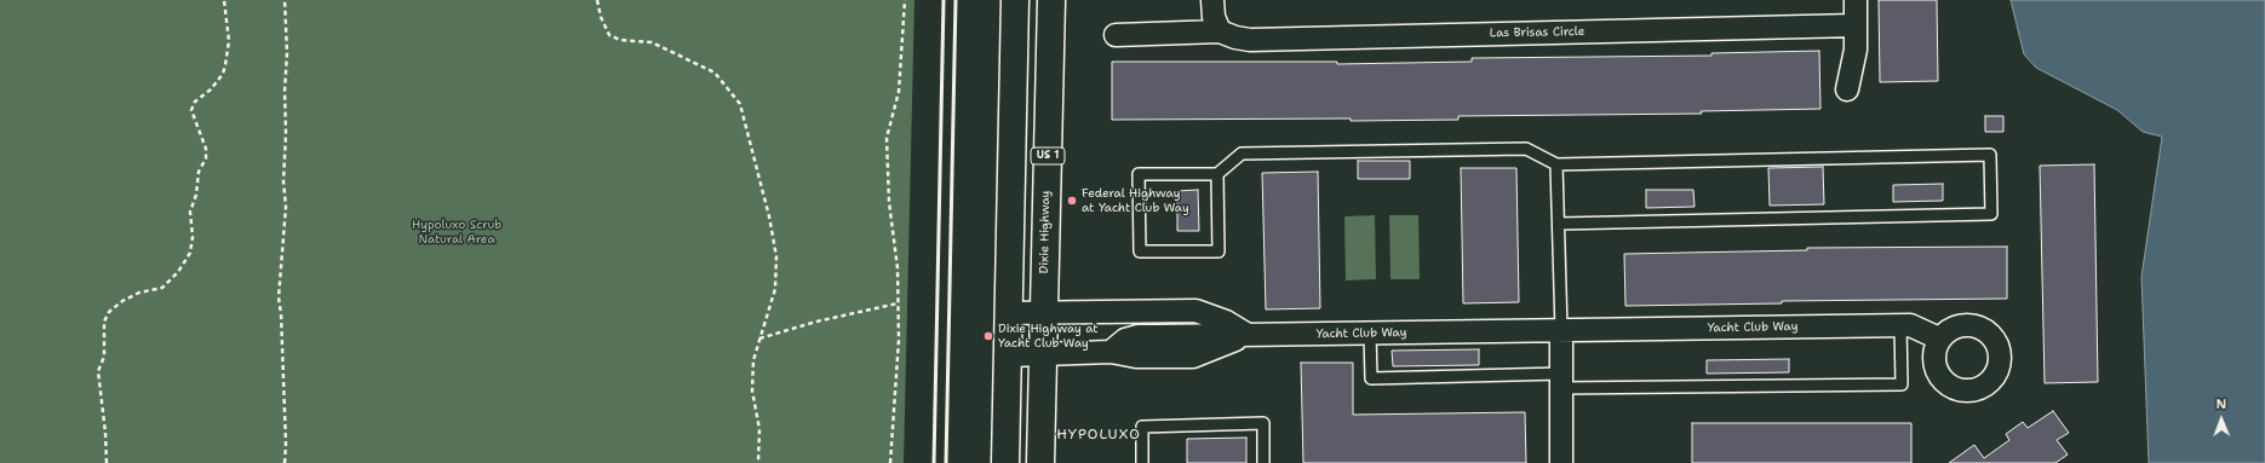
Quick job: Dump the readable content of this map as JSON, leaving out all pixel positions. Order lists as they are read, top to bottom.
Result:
{
  "streets": {
    "main road": ["US 1", "Dixie Highway"],
    "street": ["Las Brisas Circle", "Yacht Club Way"]
  },
  "crossings": [
    ["Dixie Highway", "Yacht Club Way"]
  ],
  "districts": ["HYPOLUXO"],
  "parks": ["Hypoluxo Scrub Natural Area"],
  "places": ["Federal Highway at Yacht Club Way", "Dixie Highway at Yacht Club Way"],
  "north": "top"
}
